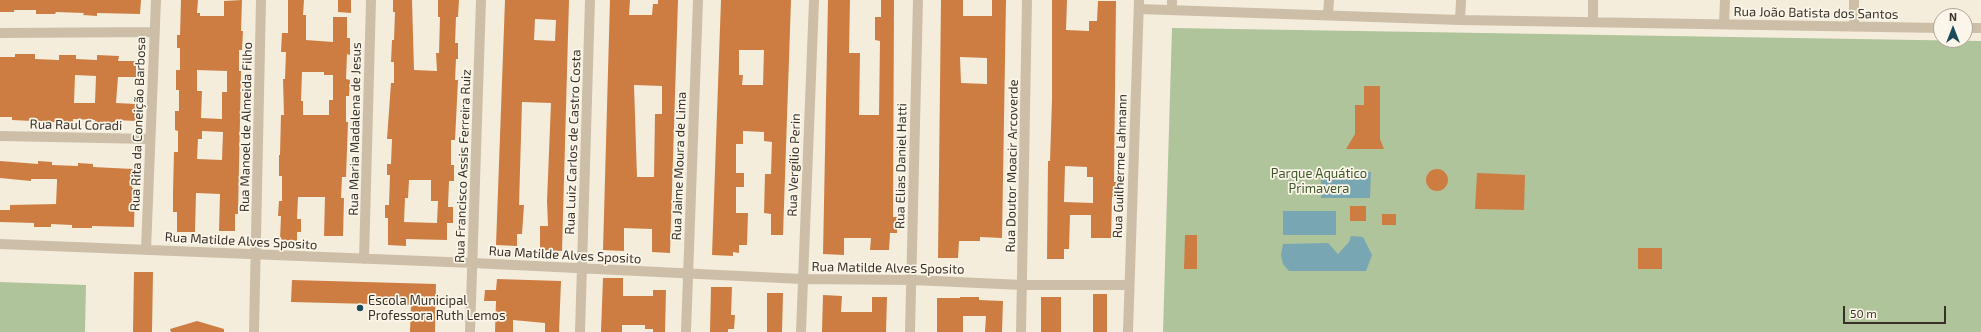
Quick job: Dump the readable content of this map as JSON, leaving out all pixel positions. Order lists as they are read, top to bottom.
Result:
{
  "streets": {
    "street": [
      "Rua João Batista dos Santos",
      "Rua Rita da Coneição Barbosa",
      "Rua Raul Coradi",
      "Rua Manoel de Almeida Filho",
      "Rua Maria Madalena de Jesus",
      "Rua Luiz Carlos de Castro Costa",
      "Rua Vergílio Perin",
      "Rua Francisco Assis Ferreira Ruiz",
      "Rua Jaime Moura de Lima",
      "Rua Elias Daniel Hatti",
      "Rua Doutor Moacir Arcoverde",
      "Rua Guilherme Lahmann",
      "Rua Matilde Alves Sposito"
    ]
  },
  "crossings": [
    ["Rua João Batista dos Santos", "Rua Guilherme Lahmann"],
    ["Rua Rita da Coneição Barbosa", "Rua Raul Coradi"],
    ["Rua Rita da Coneição Barbosa", "Rua Matilde Alves Sposito"],
    ["Rua Manoel de Almeida Filho", "Rua Matilde Alves Sposito"],
    ["Rua Maria Madalena de Jesus", "Rua Matilde Alves Sposito"],
    ["Rua Luiz Carlos de Castro Costa", "Rua Matilde Alves Sposito"],
    ["Rua Vergílio Perin", "Rua Matilde Alves Sposito"],
    ["Rua Francisco Assis Ferreira Ruiz", "Rua Matilde Alves Sposito"],
    ["Rua Jaime Moura de Lima", "Rua Matilde Alves Sposito"],
    ["Rua Elias Daniel Hatti", "Rua Matilde Alves Sposito"],
    ["Rua Doutor Moacir Arcoverde", "Rua Matilde Alves Sposito"],
    ["Rua Guilherme Lahmann", "Rua Matilde Alves Sposito"]
  ],
  "parks": ["Parque Aquático Primavera"],
  "places": ["Escola Municipal Professora Ruth Lemos"],
  "scale_bar": "50 m",
  "north": "top"
}
